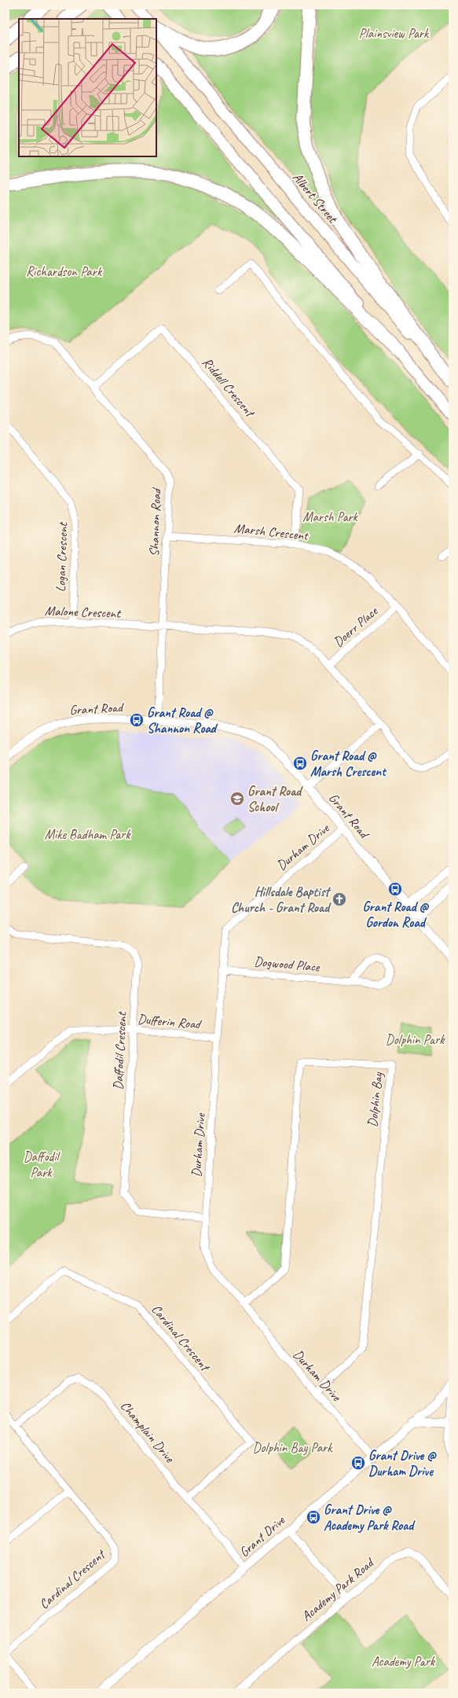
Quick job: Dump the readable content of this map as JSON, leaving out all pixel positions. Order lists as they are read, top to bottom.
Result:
{
  "streets": {
    "main road": ["Albert Street"],
    "street": [
      "Riddell Crescent",
      "Shannon Road",
      "Marsh Crescent",
      "Logan Crescent",
      "Malone Crescent",
      "Doerr Place",
      "Grant Road",
      "Durham Drive",
      "Dogwood Place",
      "Dufferin Road",
      "Daffodil Crescent",
      "Dolphin Bay",
      "Cardinal Crescent",
      "Champlain Drive",
      "Grant Drive",
      "Academy Park Road"
    ]
  },
  "crossings": [
    ["Riddell Crescent", "Shannon Road"],
    ["Riddell Crescent", "Marsh Crescent"],
    ["Shannon Road", "Marsh Crescent"],
    ["Shannon Road", "Malone Crescent"],
    ["Shannon Road", "Grant Road"],
    ["Marsh Crescent", "Doerr Place"],
    ["Logan Crescent", "Malone Crescent"],
    ["Grant Road", "Durham Drive"],
    ["Durham Drive", "Dogwood Place"],
    ["Durham Drive", "Dufferin Road"],
    ["Durham Drive", "Daffodil Crescent"],
    ["Durham Drive", "Dolphin Bay"],
    ["Durham Drive", "Grant Drive"],
    ["Dufferin Road", "Daffodil Crescent"],
    ["Cardinal Crescent", "Champlain Drive"],
    ["Champlain Drive", "Grant Drive"]
  ],
  "parks": [
    "Plainsview Park",
    "Richardson Park",
    "Marsh Park",
    "Mike Badham Park",
    "Dolphin Park",
    "Daffodil Park",
    "Dolphin Bay Park",
    "Academy Park"
  ],
  "places": {
    "bus stop": [
      "Grant Road @ Shannon Road",
      "Grant Road @ Marsh Crescent",
      "Grant Road @ Gordon Road",
      "Grant Drive @ Durham Drive",
      "Grant Drive @ Academy Park Road"
    ],
    "school or university": ["Grant Road School"],
    "church": ["Hillsdale Baptist Church - Grant Road"]
  }
}
